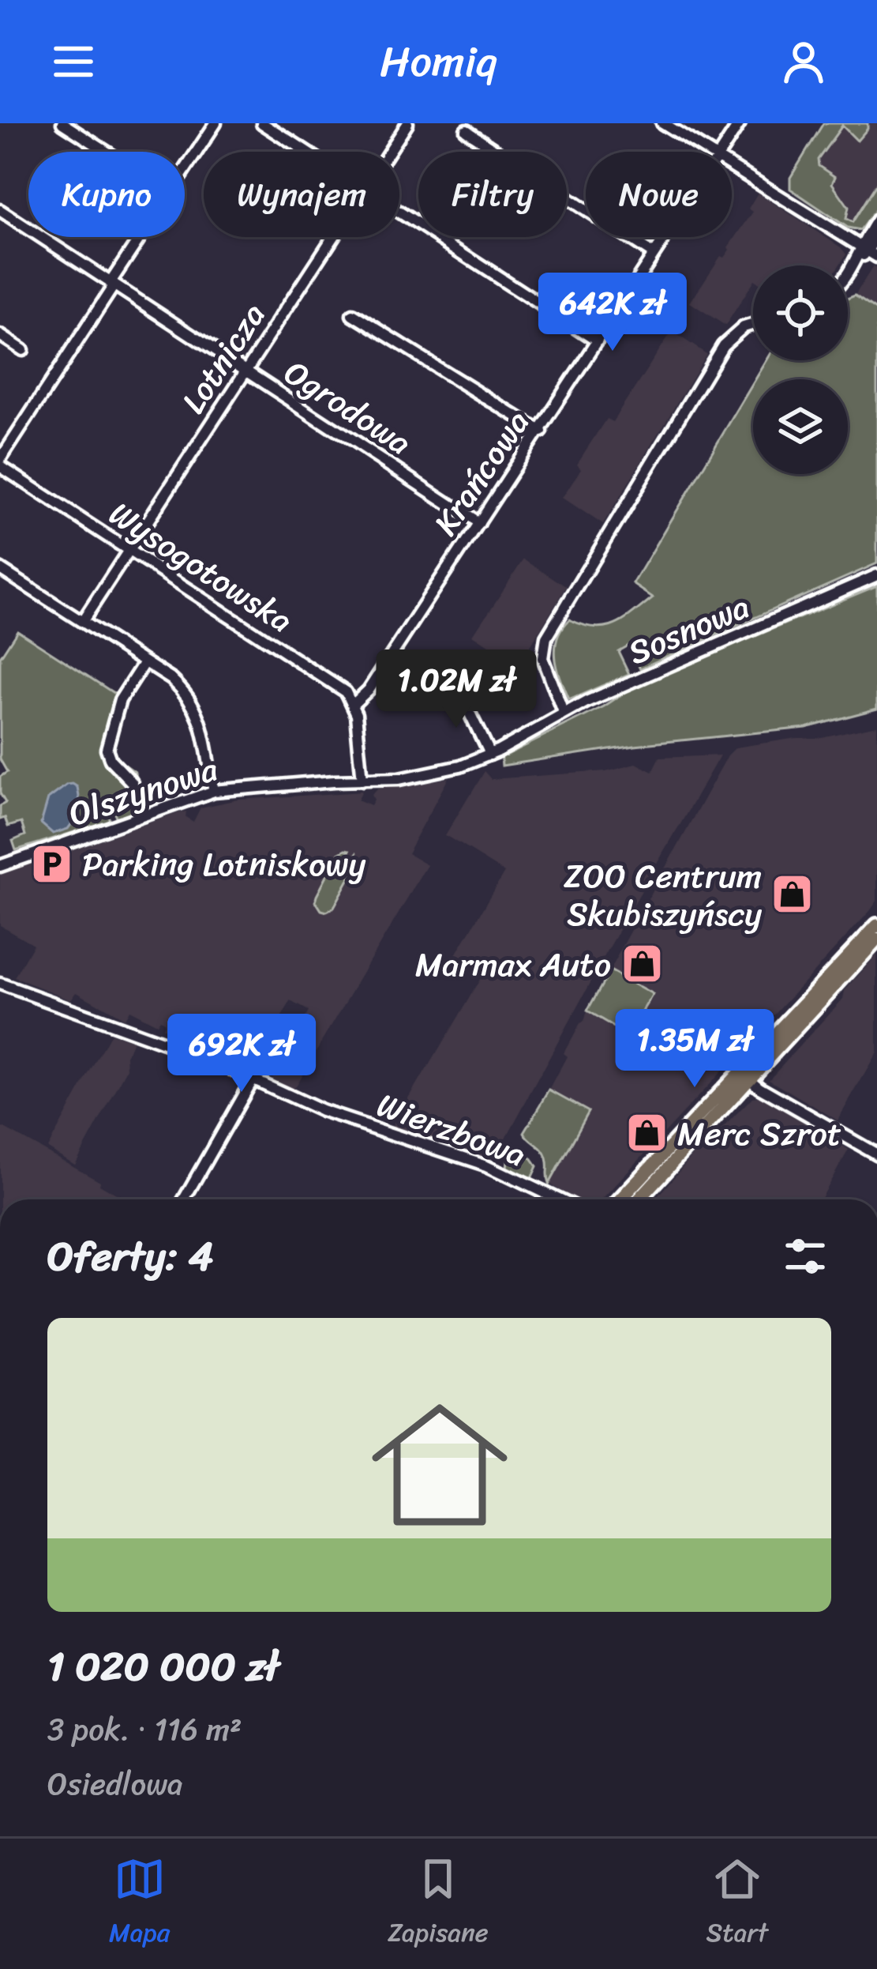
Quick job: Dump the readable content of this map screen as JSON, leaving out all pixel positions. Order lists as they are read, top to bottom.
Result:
{
  "streets": {
    "street": [
      "Lotnicza",
      "Ogrodowa",
      "Krańcowa",
      "Wysogotowska",
      "Sosnowa",
      "Olszynowa",
      "Wierzbowa"
    ]
  },
  "crossings": [
    ["Lotnicza", "Ogrodowa"],
    ["Lotnicza", "Wysogotowska"],
    ["Ogrodowa", "Krańcowa"],
    ["Krańcowa", "Wysogotowska"],
    ["Sosnowa", "Olszynowa"]
  ],
  "places": {
    "parking": ["Parking Lotniskowy"],
    "shop": ["ZOO Centrum Skubiszyńscy", "Marmax Auto", "Merc Szrot"]
  },
  "page": {
    "header": "Homiq",
    "chip": [
      "Kupno",
      "Wynajem",
      "Filtry",
      "Nowe"
    ],
    "price": [
      "642K zł",
      "1.02M zł",
      "1.35M zł",
      "692K zł"
    ],
    "heading": "Oferty: 4",
    "list": [
      {
        "name": "1 020 000 zł",
        "note": "3 pok. · 116 m² · Osiedlowa"
      }
    ],
    "tabs": ["Mapa", "Zapisane", "Start"]
  }
}
